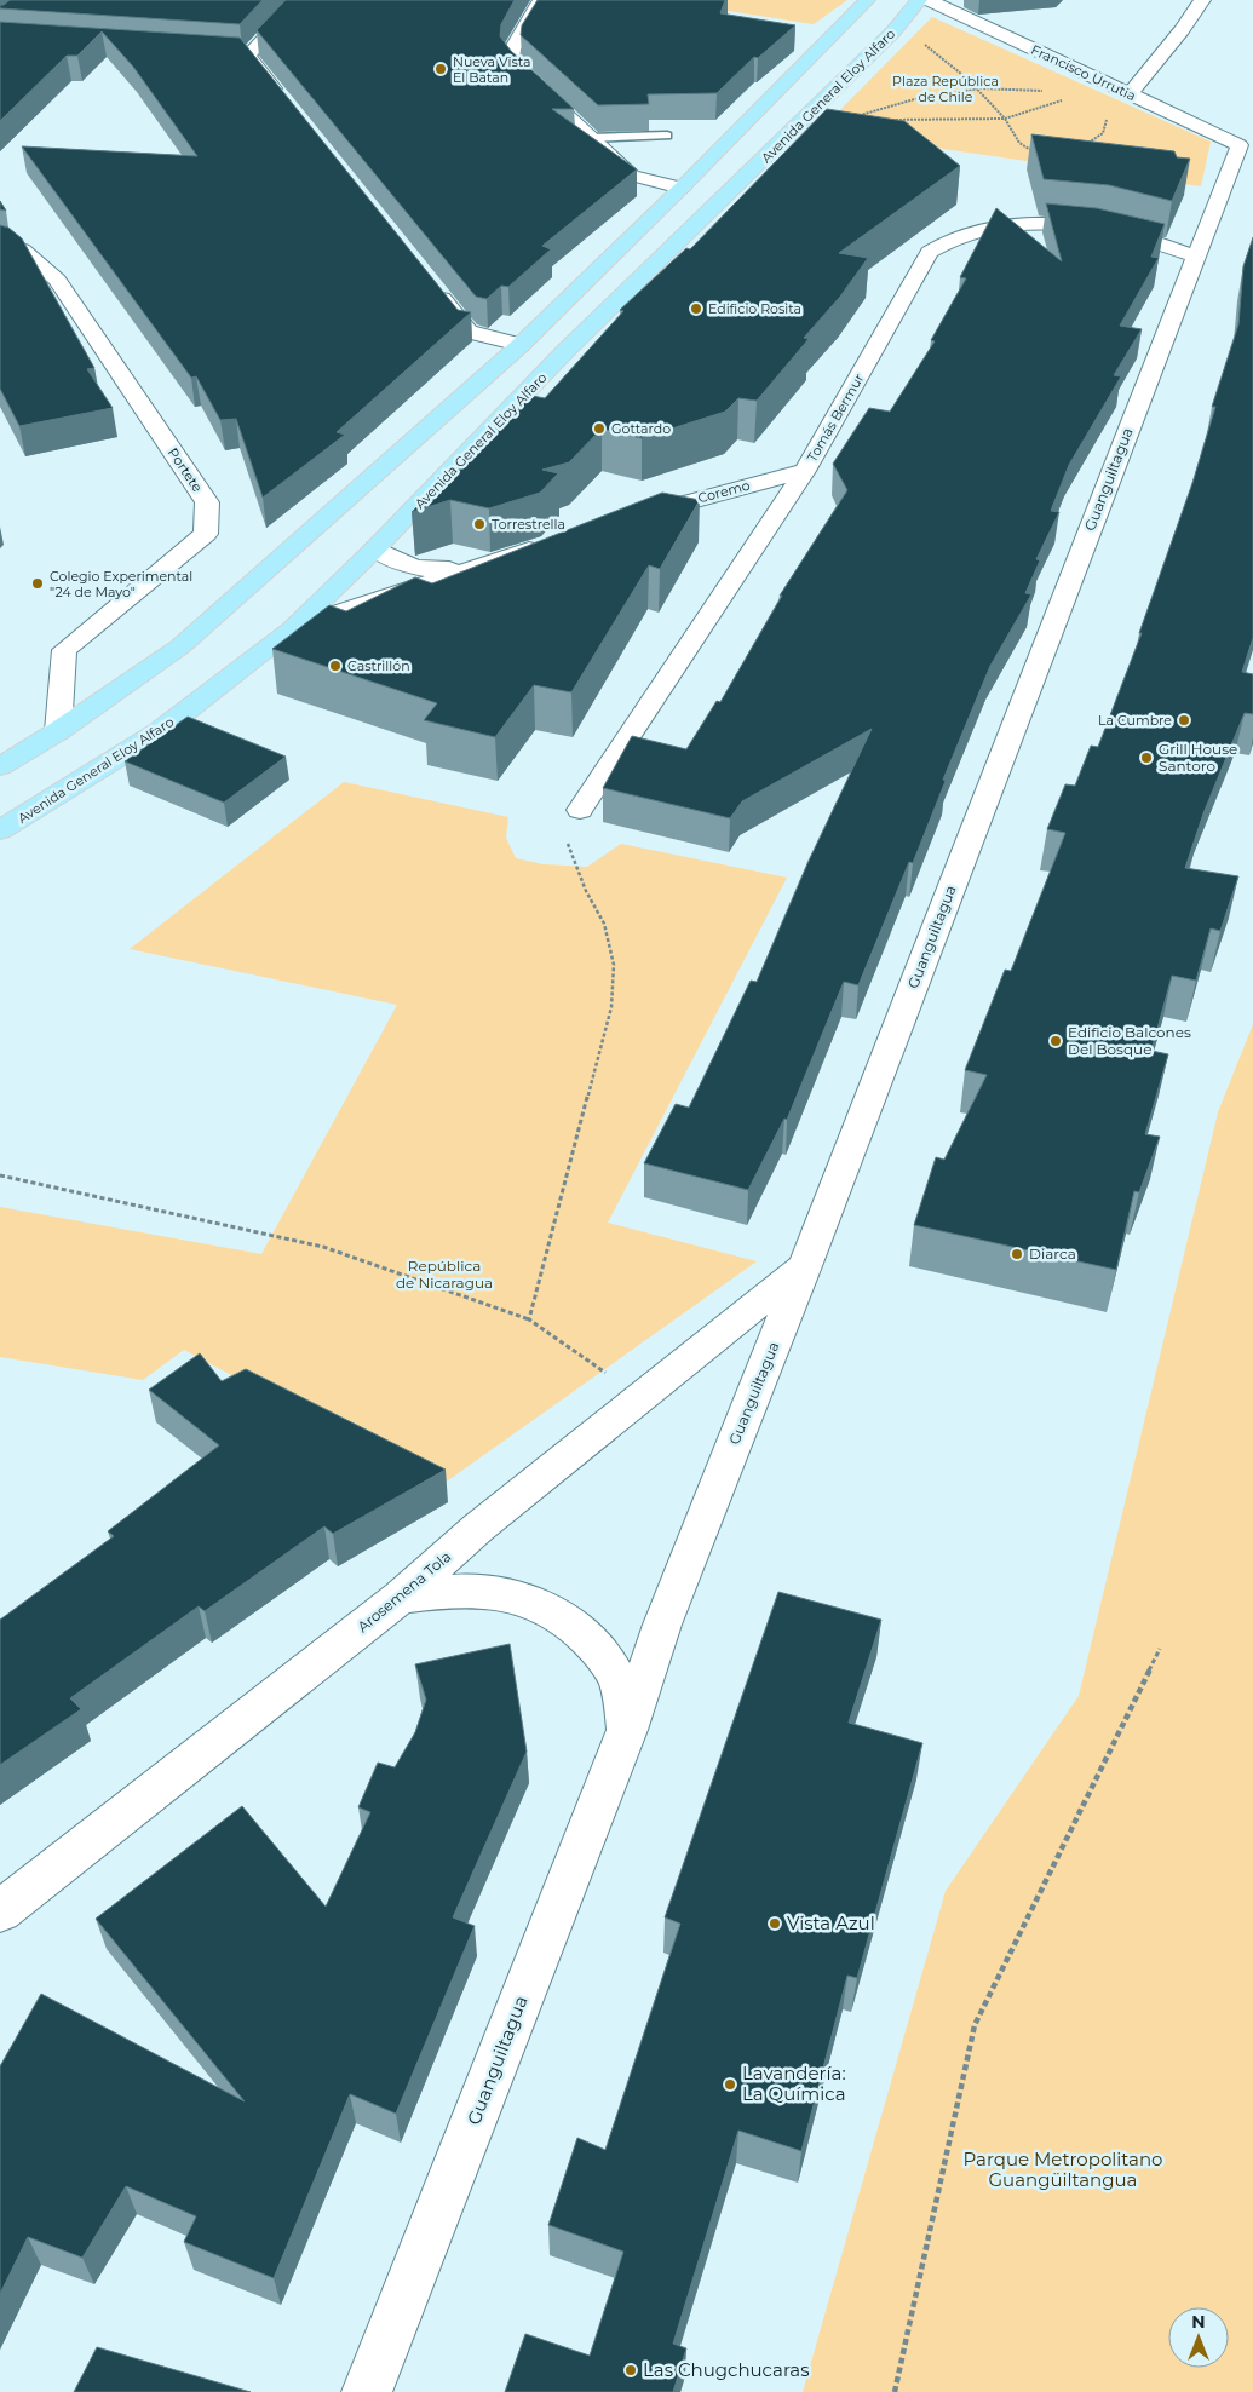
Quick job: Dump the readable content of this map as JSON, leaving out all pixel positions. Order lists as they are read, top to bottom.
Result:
{
  "streets": {
    "main road": ["Avenida General Eloy Alfaro"],
    "street": [
      "Francisco Urrutia",
      "Tomás Bermur",
      "Portete",
      "Guanguiltagua",
      "Coremo",
      "Arosemena Tola"
    ]
  },
  "crossings": [
    ["Francisco Urrutia", "Guanguiltagua"],
    ["Tomás Bermur", "Guanguiltagua"],
    ["Tomás Bermur", "Coremo"],
    ["Guanguiltagua", "Arosemena Tola"]
  ],
  "parks": ["Plaza República de Chile", "República de Nicaragua", "Parque Metropolitano Guangüiltangua"],
  "places": [
    "Nueva Vista El Batan",
    "Edificio Rosita",
    "Gottardo",
    "Torrestrella",
    "Colegio Experimental \"24 de Mayo\"",
    "Castrillón",
    "La Cumbre",
    "Grill House Santoro",
    "Edificio Balcones Del Bosque",
    "Diarca",
    "Vista Azul",
    "Lavandería: La Química",
    "Las Chugchucaras"
  ],
  "north": "top"
}
